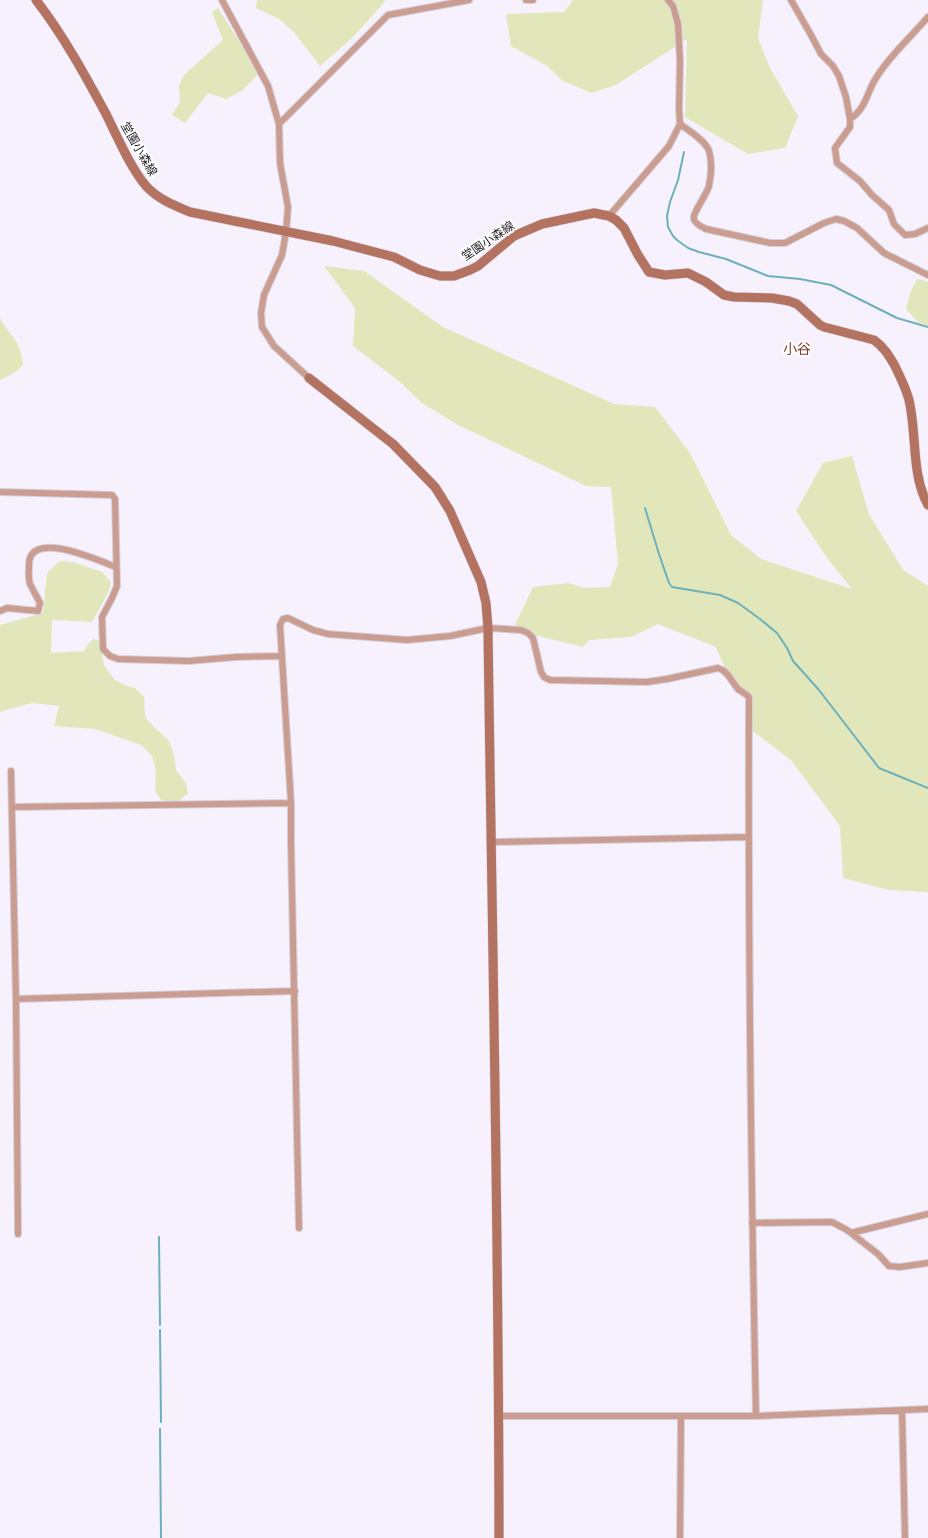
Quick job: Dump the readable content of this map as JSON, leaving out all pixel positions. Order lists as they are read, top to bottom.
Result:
{
  "streets": {
    "street": ["堂園小森線"]
  },
  "districts": ["小谷"]
}
